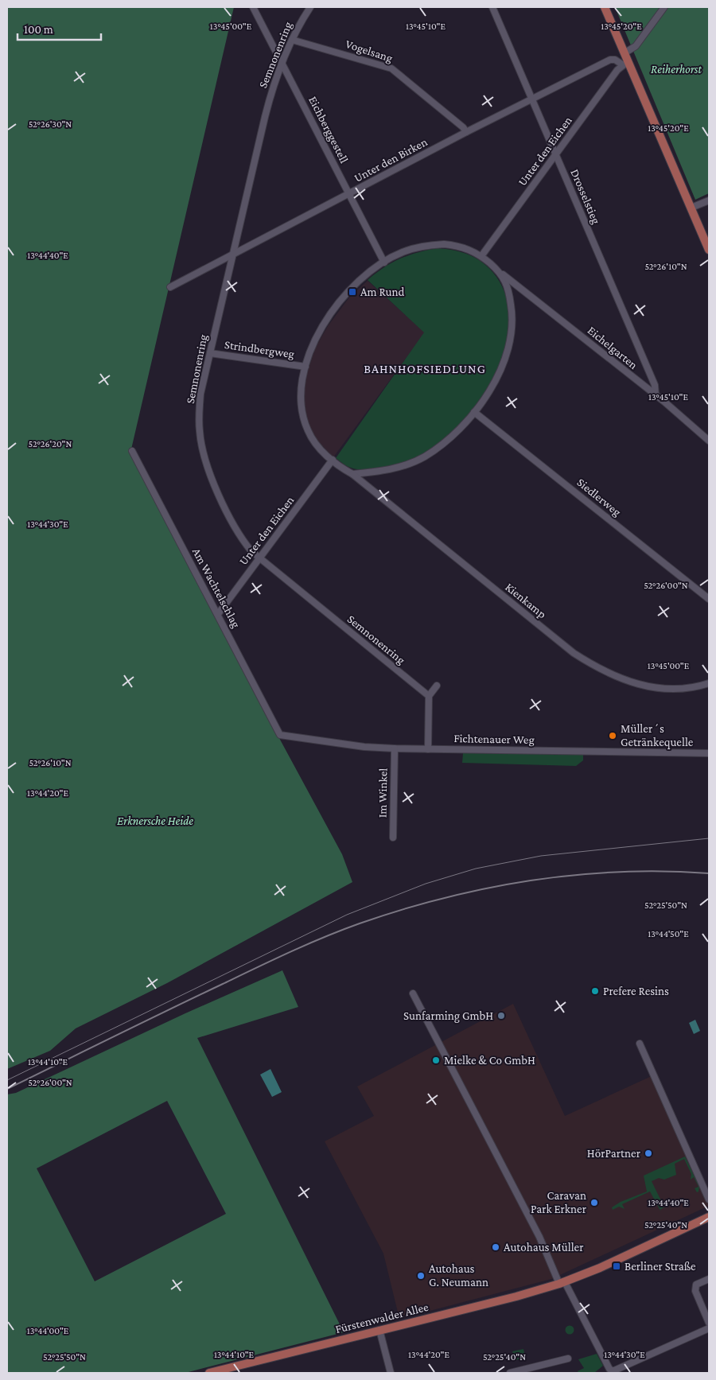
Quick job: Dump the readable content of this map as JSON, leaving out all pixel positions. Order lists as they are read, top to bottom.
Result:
{
  "streets": {
    "main road": ["Fürstenwalder Allee"],
    "street": [
      "Vogelsang",
      "Semnonenring",
      "Eichberggestell",
      "Unter den Eichen",
      "Unter den Birken",
      "Drosselstieg",
      "Eichelgarten",
      "Strindbergweg",
      "Siedlerweg",
      "Am Wachtelschlag",
      "Kienkamp",
      "Fichtenauer Weg",
      "Im Winkel"
    ]
  },
  "crossings": [
    ["Vogelsang", "Semnonenring"],
    ["Vogelsang", "Unter den Birken"],
    ["Semnonenring", "Eichberggestell"],
    ["Semnonenring", "Unter den Eichen"],
    ["Semnonenring", "Unter den Birken"],
    ["Semnonenring", "Strindbergweg"],
    ["Eichberggestell", "Unter den Birken"],
    ["Unter den Eichen", "Unter den Birken"],
    ["Unter den Eichen", "Drosselstieg"],
    ["Unter den Eichen", "Am Wachtelschlag"],
    ["Unter den Birken", "Drosselstieg"],
    ["Drosselstieg", "Eichelgarten"],
    ["Am Wachtelschlag", "Fichtenauer Weg"],
    ["Fichtenauer Weg", "Im Winkel"]
  ],
  "districts": ["BAHNHOFSIEDLUNG"],
  "parks": ["Reiherhorst", "Erknersche Heide"],
  "places": {
    "transit": ["Am Rund", "Berliner Straße"],
    "other": [
      "Müller´s Getränkequelle",
      "Prefere Resins",
      "Sunfarming GmbH",
      "Mielke & Co GmbH",
      "HörPartner",
      "Caravan Park Erkner",
      "Autohaus Müller",
      "Autohaus G. Neumann"
    ]
  },
  "scale_bar": "100 m",
  "coordinates": [
    "13°45'00\"E",
    "13°45'10\"E",
    "13°45'20\"E",
    "52°26'30\"N",
    "13°44'40\"E",
    "52°26'10\"N",
    "52°26'20\"N",
    "13°44'30\"E",
    "52°26'00\"N",
    "13°44'20\"E",
    "52°25'50\"N",
    "13°44'50\"E",
    "13°44'10\"E",
    "52°25'40\"N",
    "13°44'00\"E"
  ]
}
